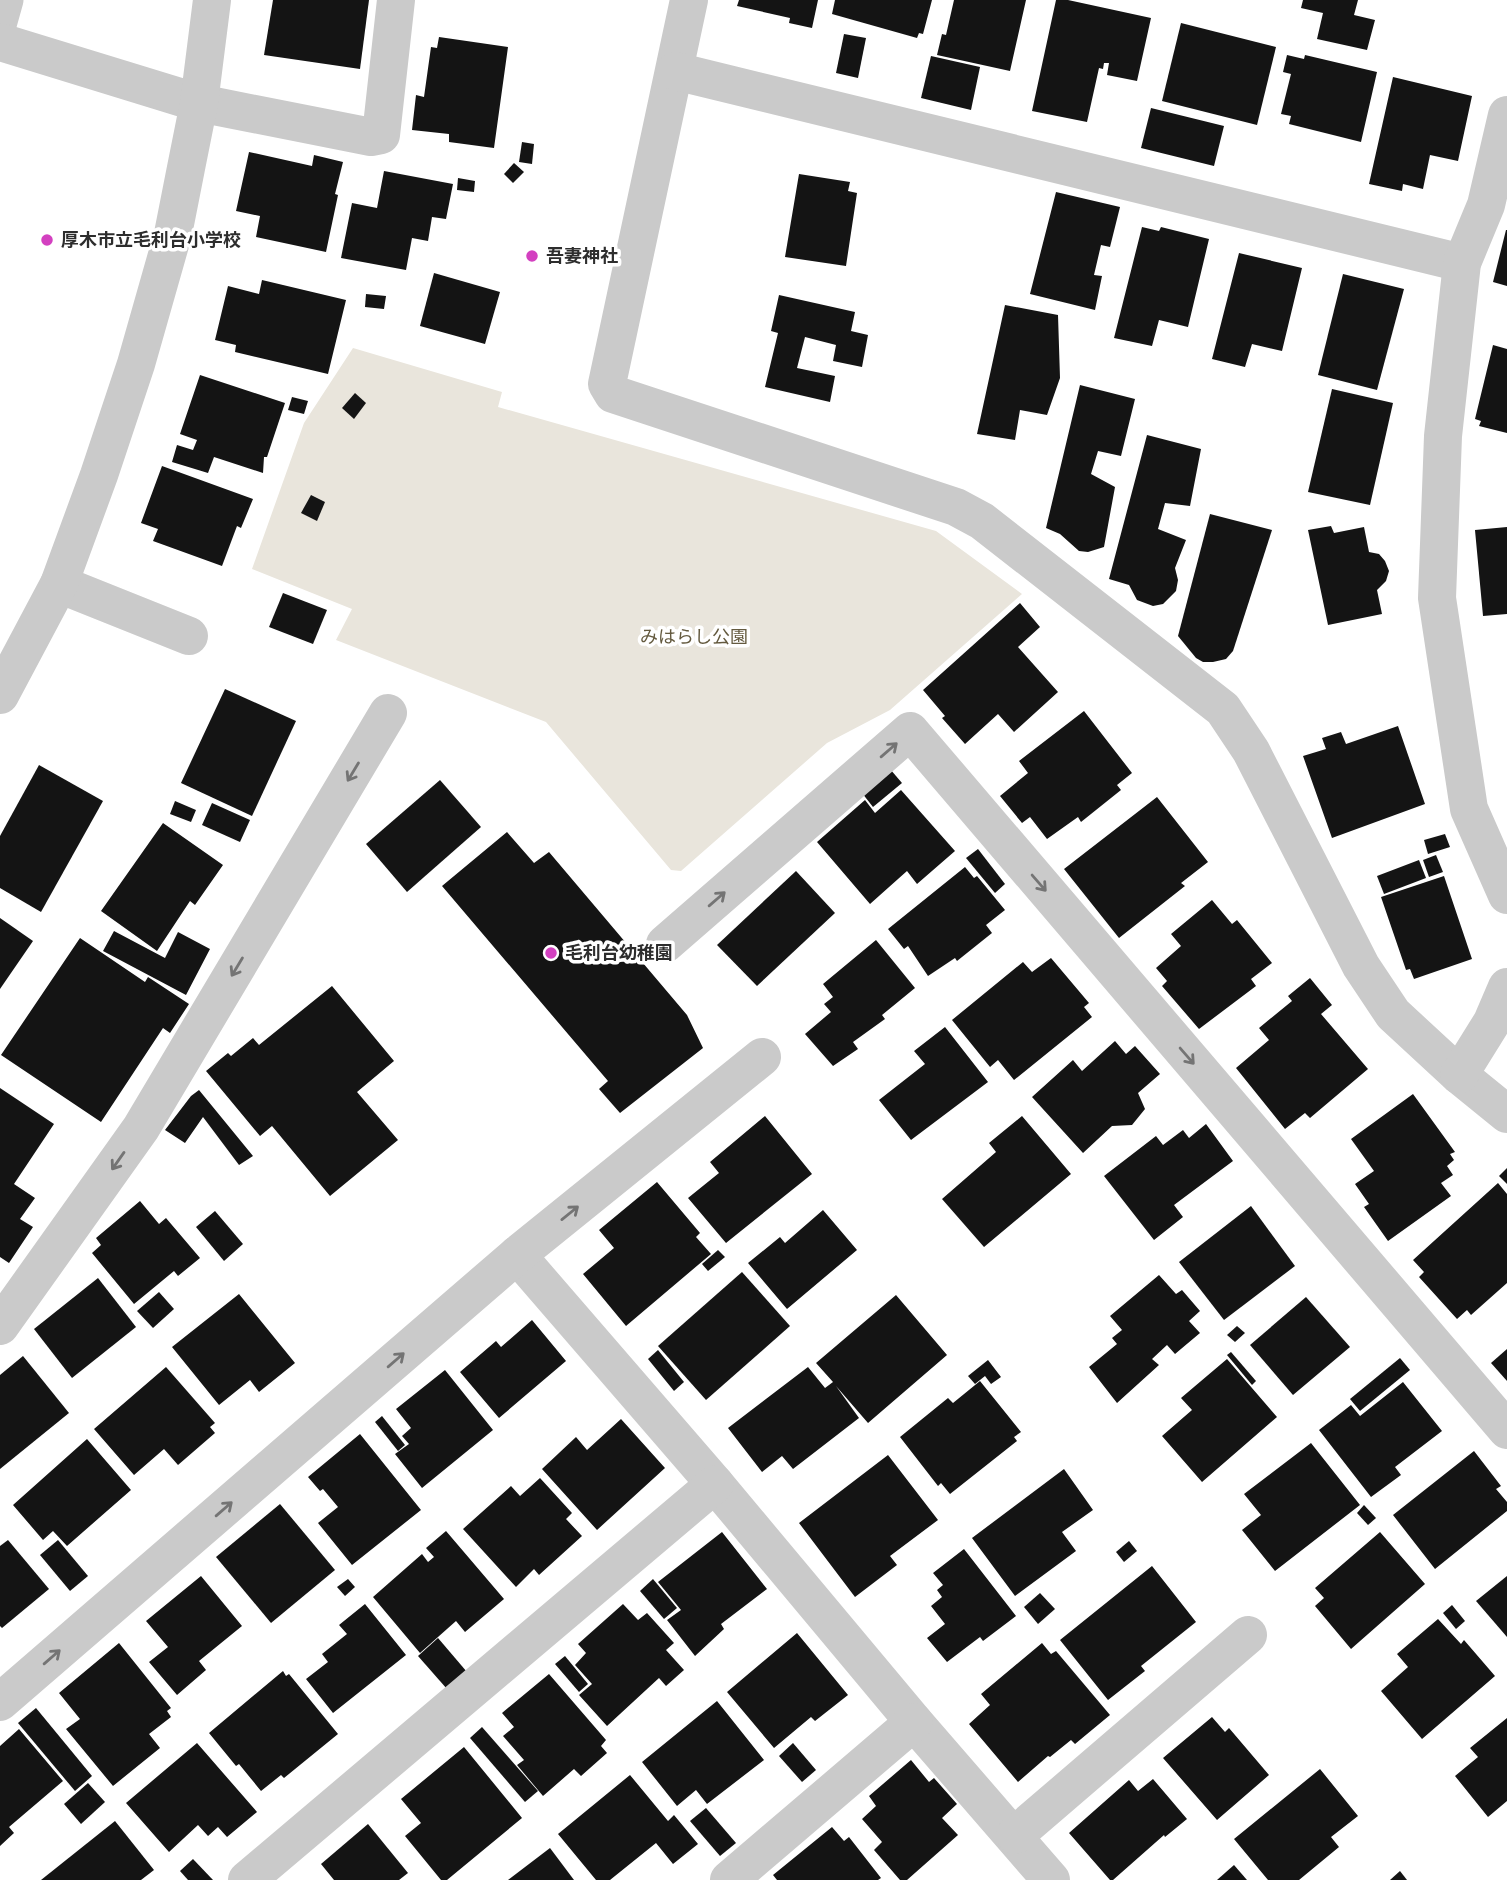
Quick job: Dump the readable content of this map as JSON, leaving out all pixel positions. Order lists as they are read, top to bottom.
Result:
{
  "parks": ["みはらし公園"],
  "places": ["厚木市立毛利台小学校", "吾妻神社", "毛利台幼稚園"]
}
